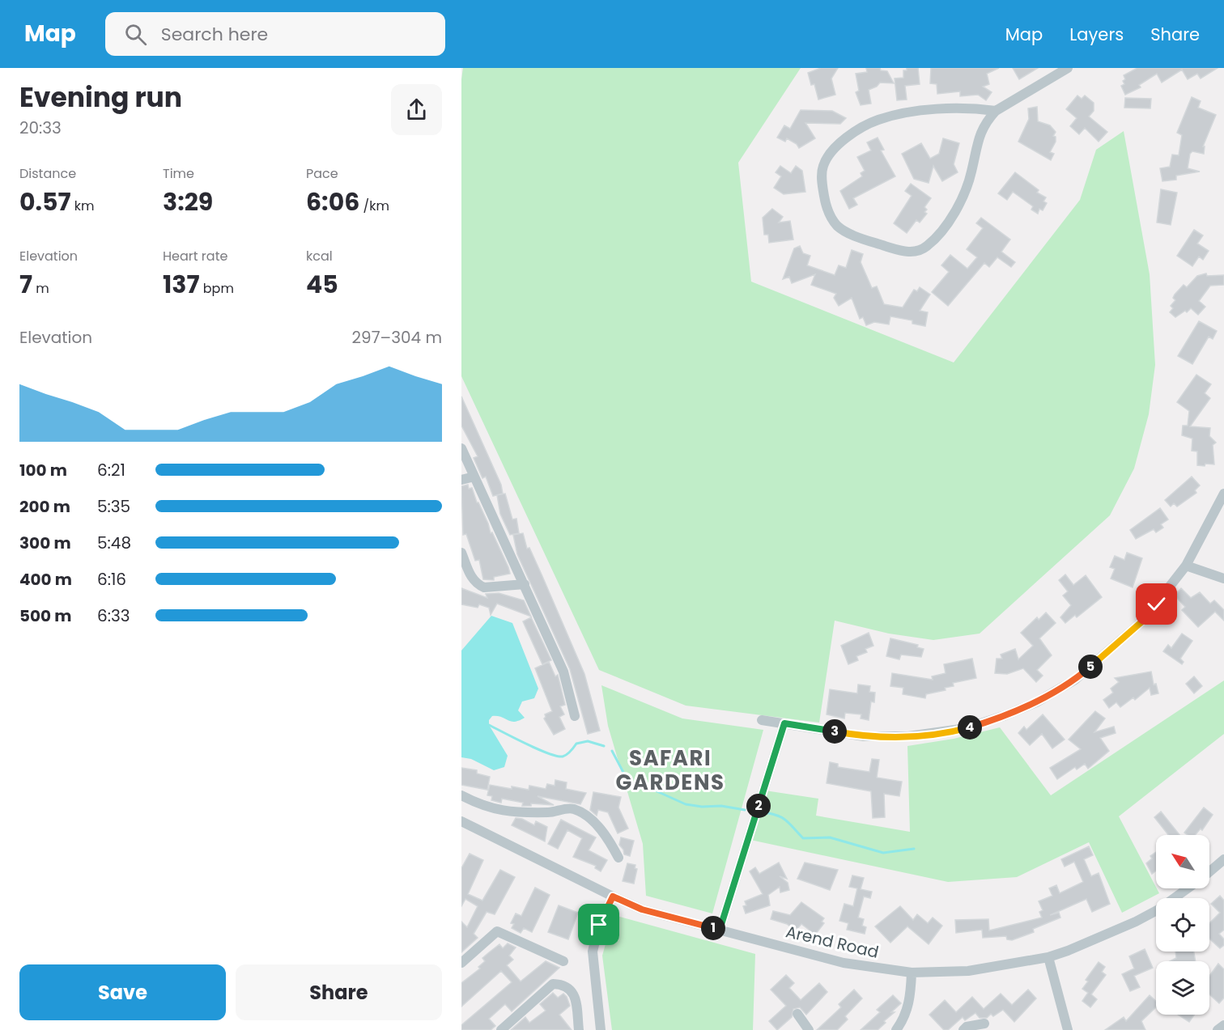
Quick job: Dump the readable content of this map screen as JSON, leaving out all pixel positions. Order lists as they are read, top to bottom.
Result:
{
  "streets": {
    "street": ["Arend Road"]
  },
  "districts": ["SAFARI GARDENS"],
  "north": "top left",
  "page": {
    "header": "Map",
    "search": "Search here",
    "nav": ["Map", "Layers", "Share"],
    "heading": ["Evening run", "20:33"],
    "stats": [
      ["Distance", "0.57 km"],
      ["Time", "3:29"],
      ["Pace", "6:06 /km"],
      ["Elevation", "7 m"],
      ["Heart rate", "137 bpm"],
      ["kcal", "45"]
    ],
    "chart": ["Elevation", "297–304 m"],
    "list": [
      {
        "name": "100 m",
        "note": "6:21"
      },
      {
        "name": "200 m",
        "note": "5:35"
      },
      {
        "name": "300 m",
        "note": "5:48"
      },
      {
        "name": "400 m",
        "note": "6:16"
      },
      {
        "name": "500 m",
        "note": "6:33"
      }
    ],
    "pins": [
      "5",
      "4",
      "3",
      "2",
      "1"
    ],
    "buttons": ["Save", "Share"]
  }
}
